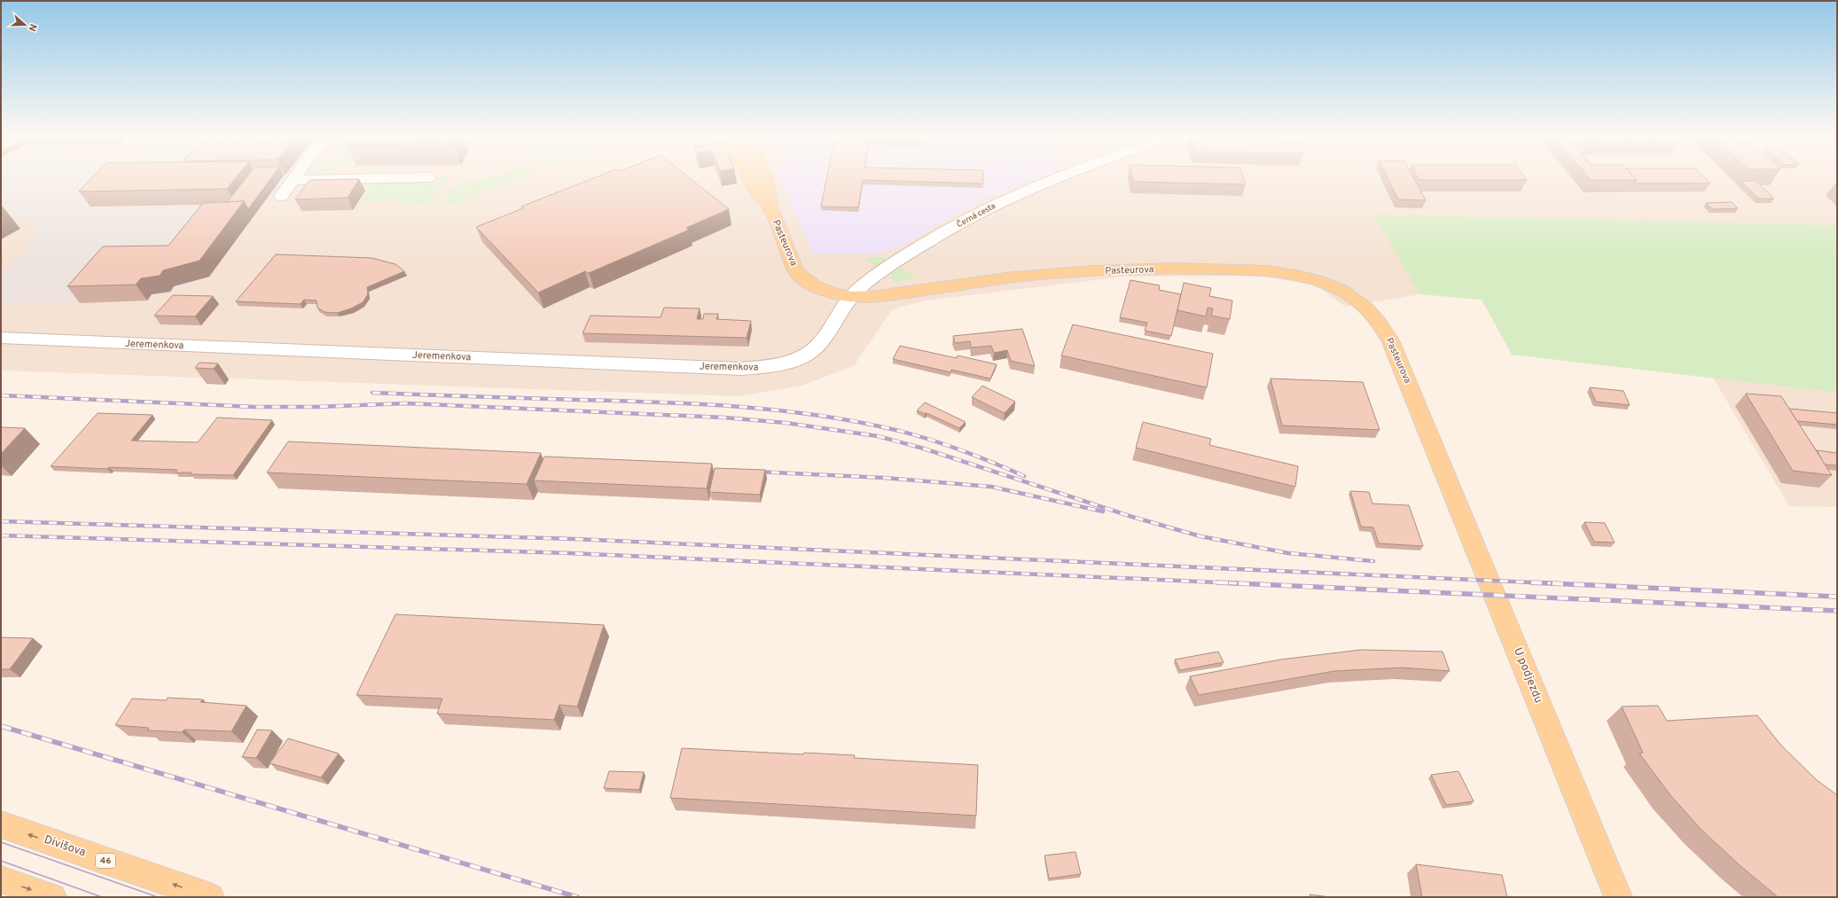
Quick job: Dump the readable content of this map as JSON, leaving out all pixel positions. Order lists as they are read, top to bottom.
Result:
{
  "streets": {
    "main road": [
      "Pasteurova",
      "U podjezdu",
      "Divišova",
      "46"
    ],
    "street": ["Černá cesta", "Jeremenkova"]
  },
  "crossings": [
    ["Černá cesta", "Pasteurova"],
    ["Černá cesta", "Jeremenkova"],
    ["Pasteurova", "Jeremenkova"],
    ["Pasteurova", "U podjezdu"]
  ],
  "one_way": ["Divišova"],
  "north": "right"
}
